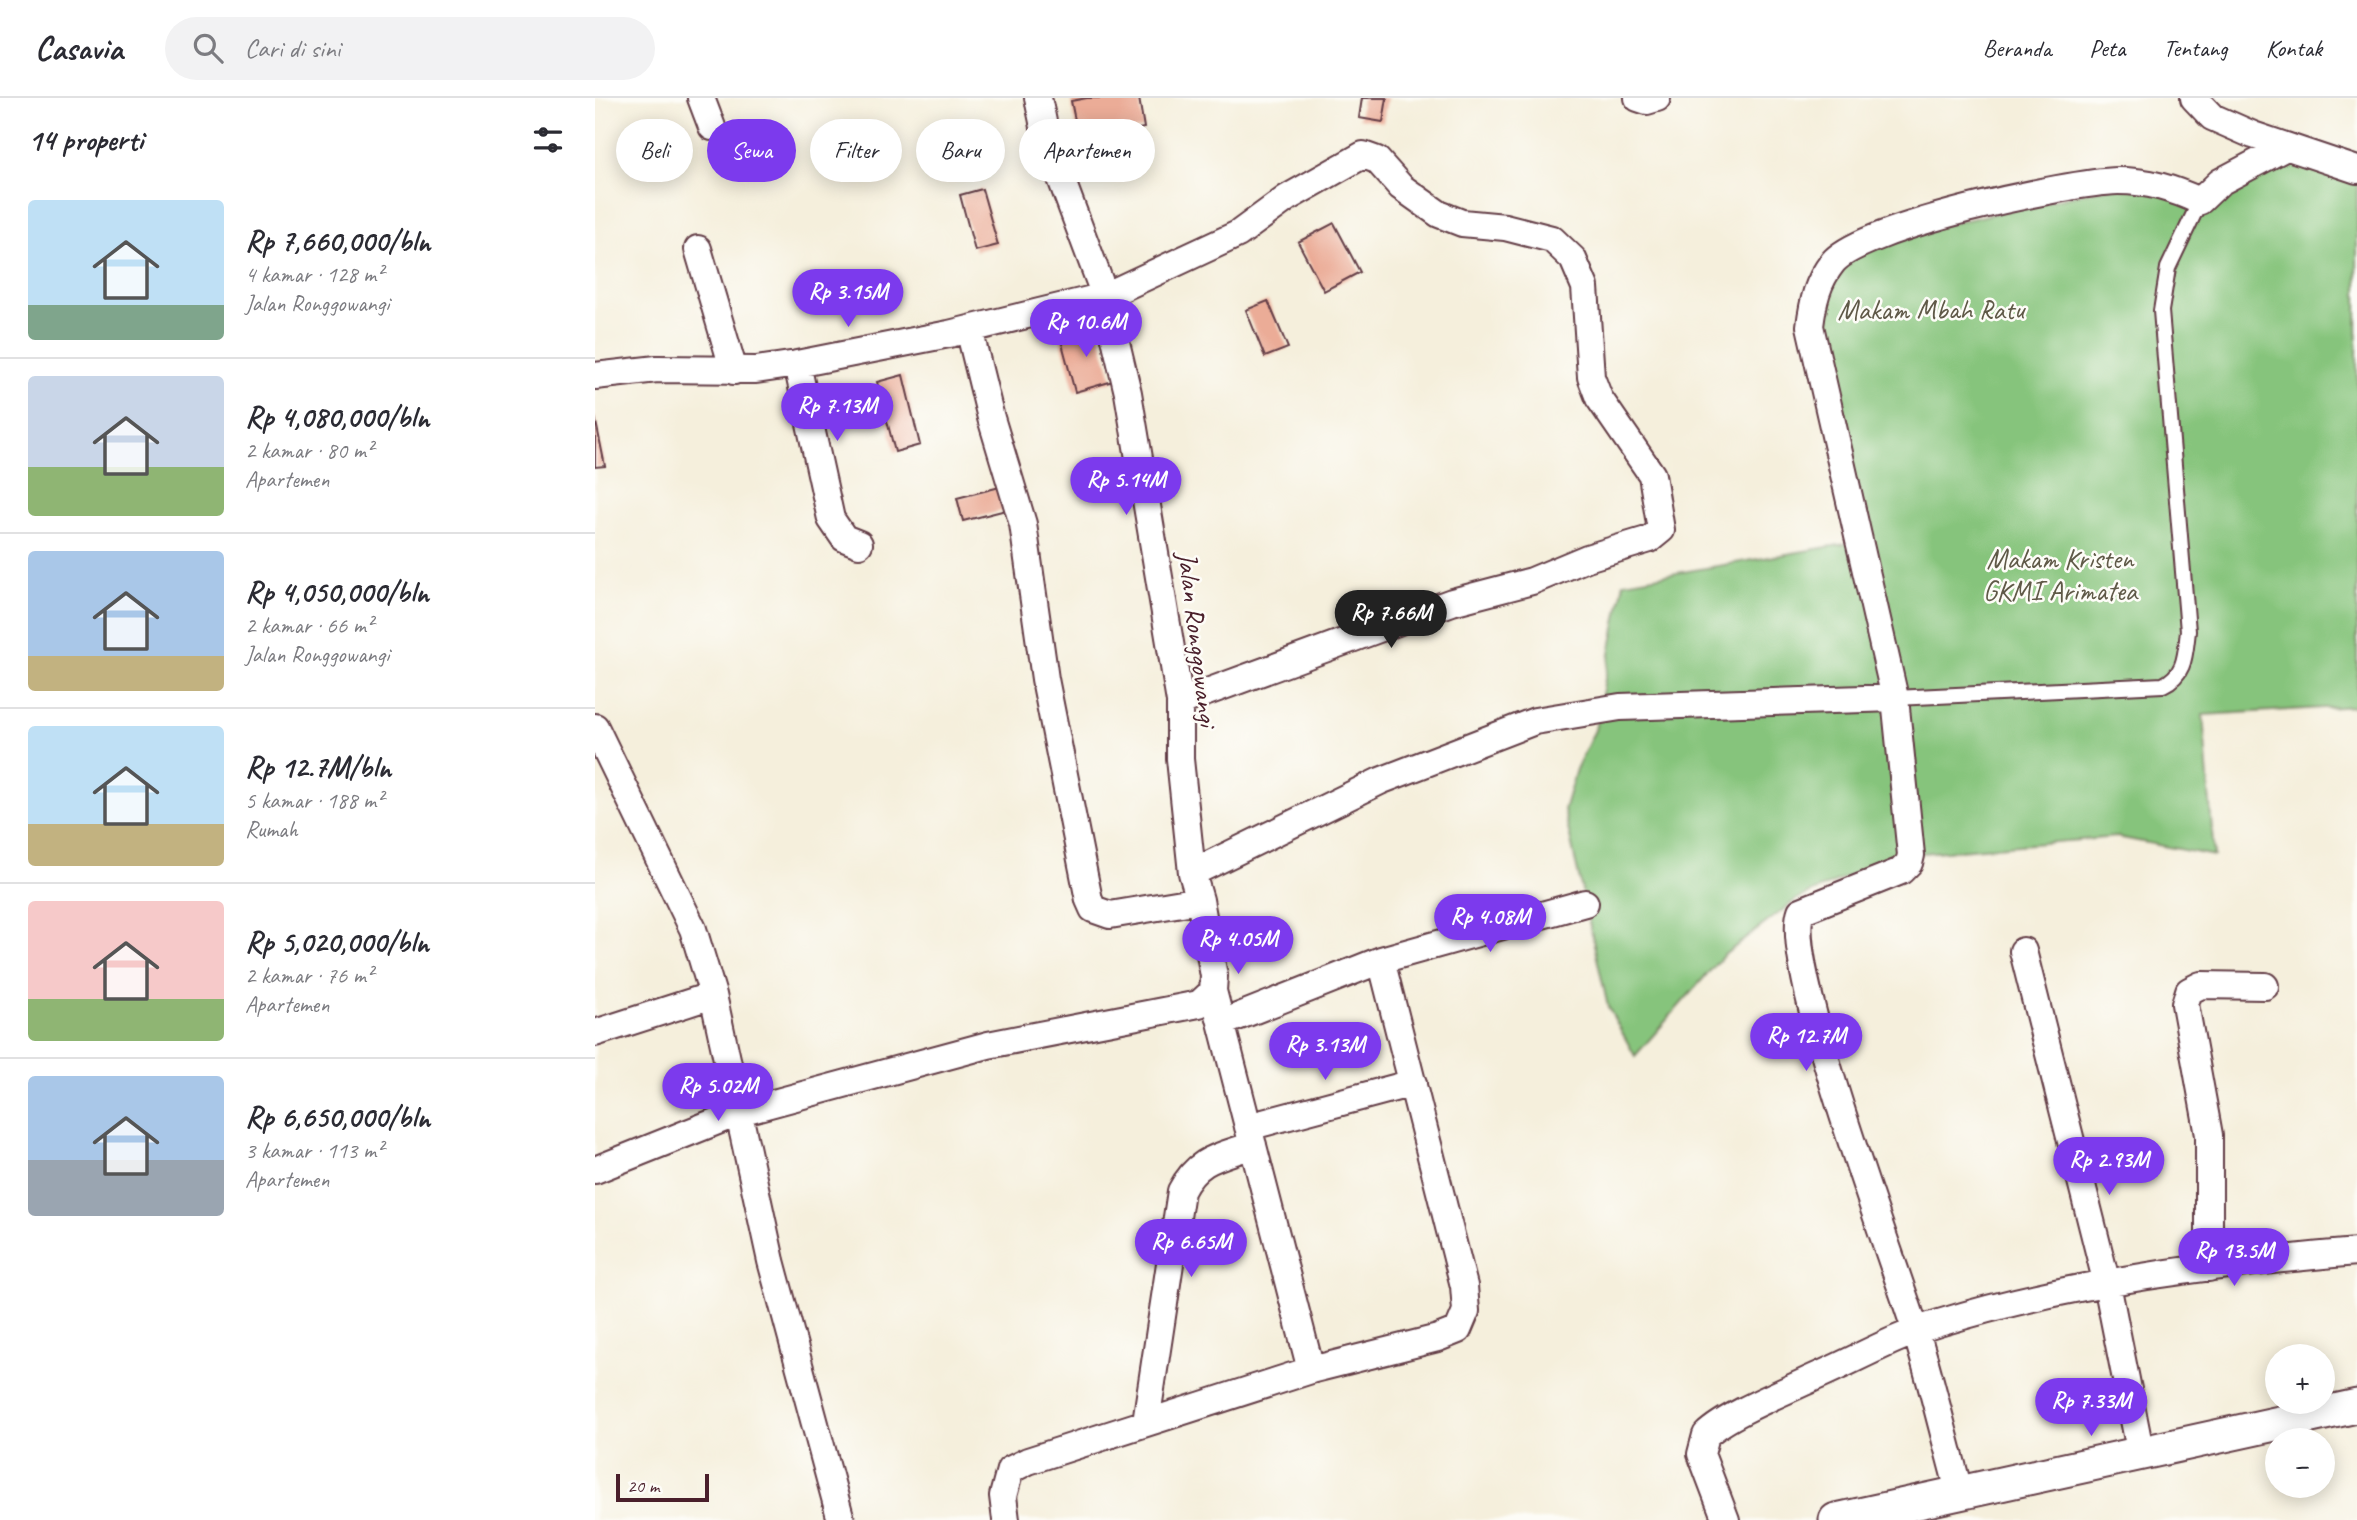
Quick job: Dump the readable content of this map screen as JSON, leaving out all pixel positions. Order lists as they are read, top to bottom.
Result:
{
  "streets": {
    "street": ["Jalan Ronggowangi"]
  },
  "parks": ["Makam Mbah Ratu", "Makam Kristen GKMI Arimatea"],
  "scale_bar": "20 m",
  "page": {
    "header": "Casavia",
    "search": "Cari di sini",
    "nav": [
      "Beranda",
      "Peta",
      "Tentang",
      "Kontak"
    ],
    "heading": "14 properti",
    "chip": [
      "Beli",
      "Sewa",
      "Filter",
      "Baru",
      "Apartemen"
    ],
    "list": [
      {
        "name": "Rp 7,660,000/bln",
        "note": "4 kamar · 128 m² · Jalan Ronggowangi"
      },
      {
        "name": "Rp 4,080,000/bln",
        "note": "2 kamar · 80 m² · Apartemen"
      },
      {
        "name": "Rp 4,050,000/bln",
        "note": "2 kamar · 66 m² · Jalan Ronggowangi"
      },
      {
        "name": "Rp 12.7M/bln",
        "note": "5 kamar · 188 m² · Rumah"
      },
      {
        "name": "Rp 5,020,000/bln",
        "note": "2 kamar · 76 m² · Apartemen"
      },
      {
        "name": "Rp 6,650,000/bln",
        "note": "3 kamar · 113 m² · Apartemen"
      }
    ],
    "price": [
      "Rp 3.15M",
      "Rp 10.6M",
      "Rp 7.13M",
      "Rp 5.14M",
      "Rp 7.66M",
      "Rp 4.08M",
      "Rp 4.05M",
      "Rp 12.7M",
      "Rp 3.13M",
      "Rp 5.02M",
      "Rp 2.93M",
      "Rp 6.65M",
      "Rp 13.5M",
      "Rp 7.33M"
    ],
    "map_buttons": ["+", "−"],
    "scale": "20 m"
  }
}
